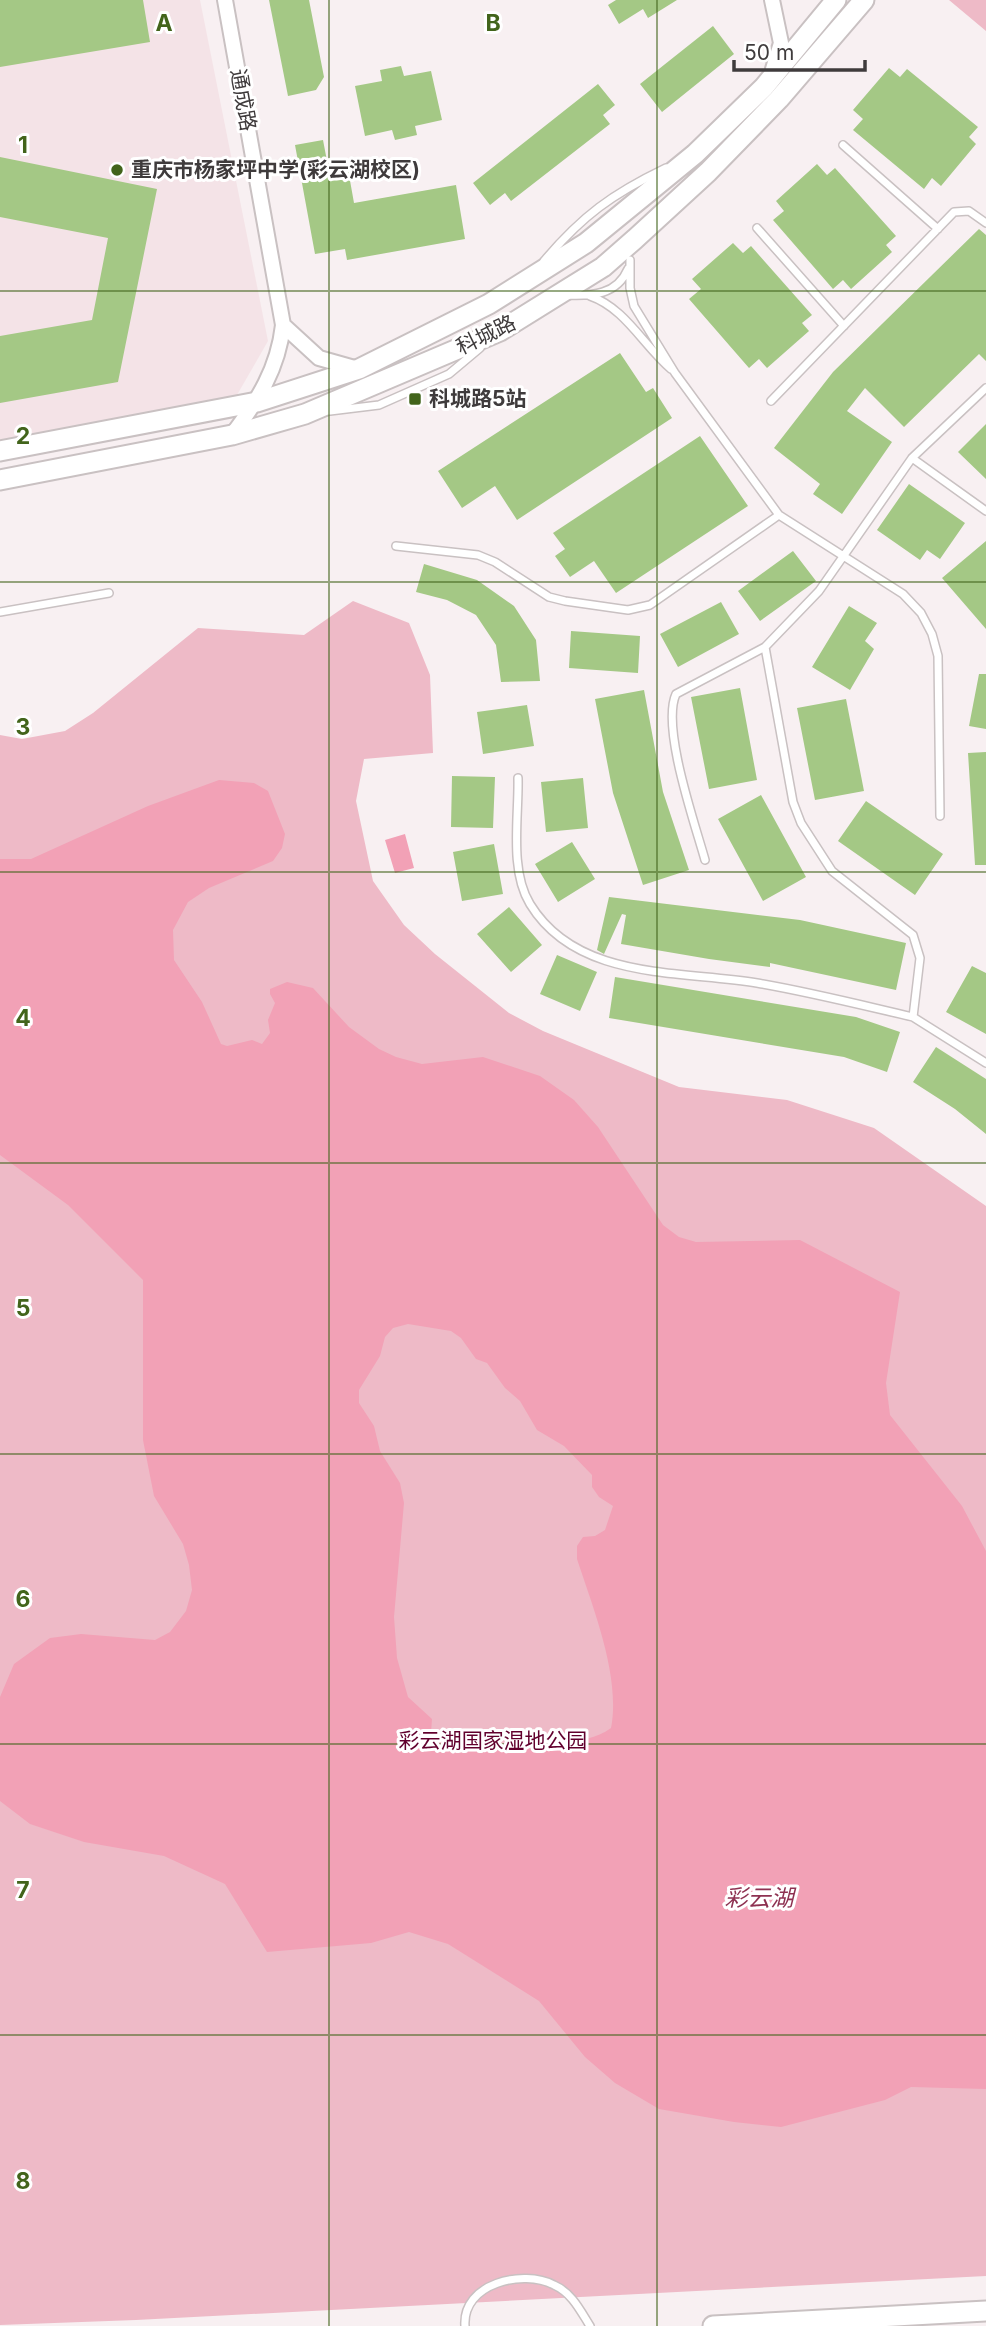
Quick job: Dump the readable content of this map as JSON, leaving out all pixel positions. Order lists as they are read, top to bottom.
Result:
{
  "streets": {
    "main road": ["科城路"],
    "street": ["通成路"]
  },
  "water": ["彩云湖"],
  "parks": ["彩云湖国家湿地公园"],
  "places": {
    "other": ["重庆市杨家坪中学(彩云湖校区)"],
    "transit": ["科城路5站"]
  },
  "scale_bar": "50 m",
  "grid": {
    "columns": ["A", "B"],
    "rows": [
      "1",
      "2",
      "3",
      "4",
      "5",
      "6",
      "7",
      "8"
    ]
  }
}
